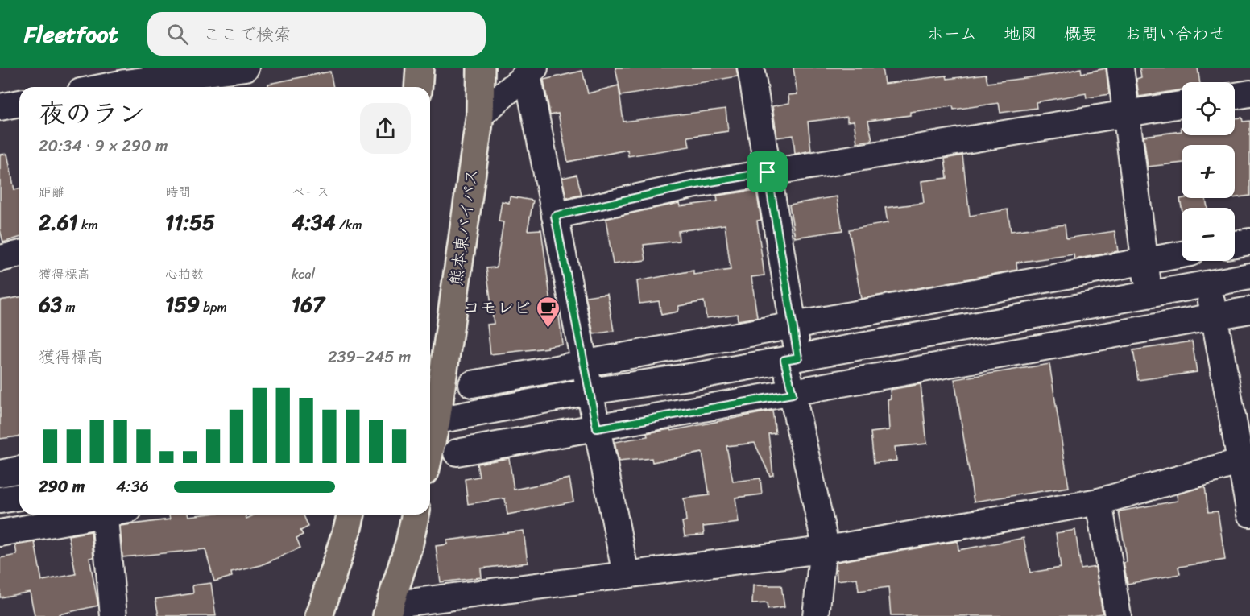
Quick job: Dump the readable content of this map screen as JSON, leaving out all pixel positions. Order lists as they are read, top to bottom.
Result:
{
  "streets": {
    "highway": ["熊本東バイパス"]
  },
  "places": {
    "cafe": ["コモレビ"]
  },
  "page": {
    "header": "Fleetfoot",
    "search": "ここで検索",
    "nav": [
      "ホーム",
      "地図",
      "概要",
      "お問い合わせ"
    ],
    "map_buttons": ["+", "−"],
    "heading": ["夜のラン", "20:34 · 9 × 290 m"],
    "stats": [
      ["距離", "2.61 km"],
      ["時間", "11:55"],
      ["ペース", "4:34 /km"],
      ["獲得標高", "63 m"],
      ["心拍数", "159 bpm"],
      ["kcal", "167"]
    ],
    "chart": ["獲得標高", "239–245 m"],
    "list": [
      {
        "name": "290 m",
        "note": "4:36"
      }
    ]
  }
}
